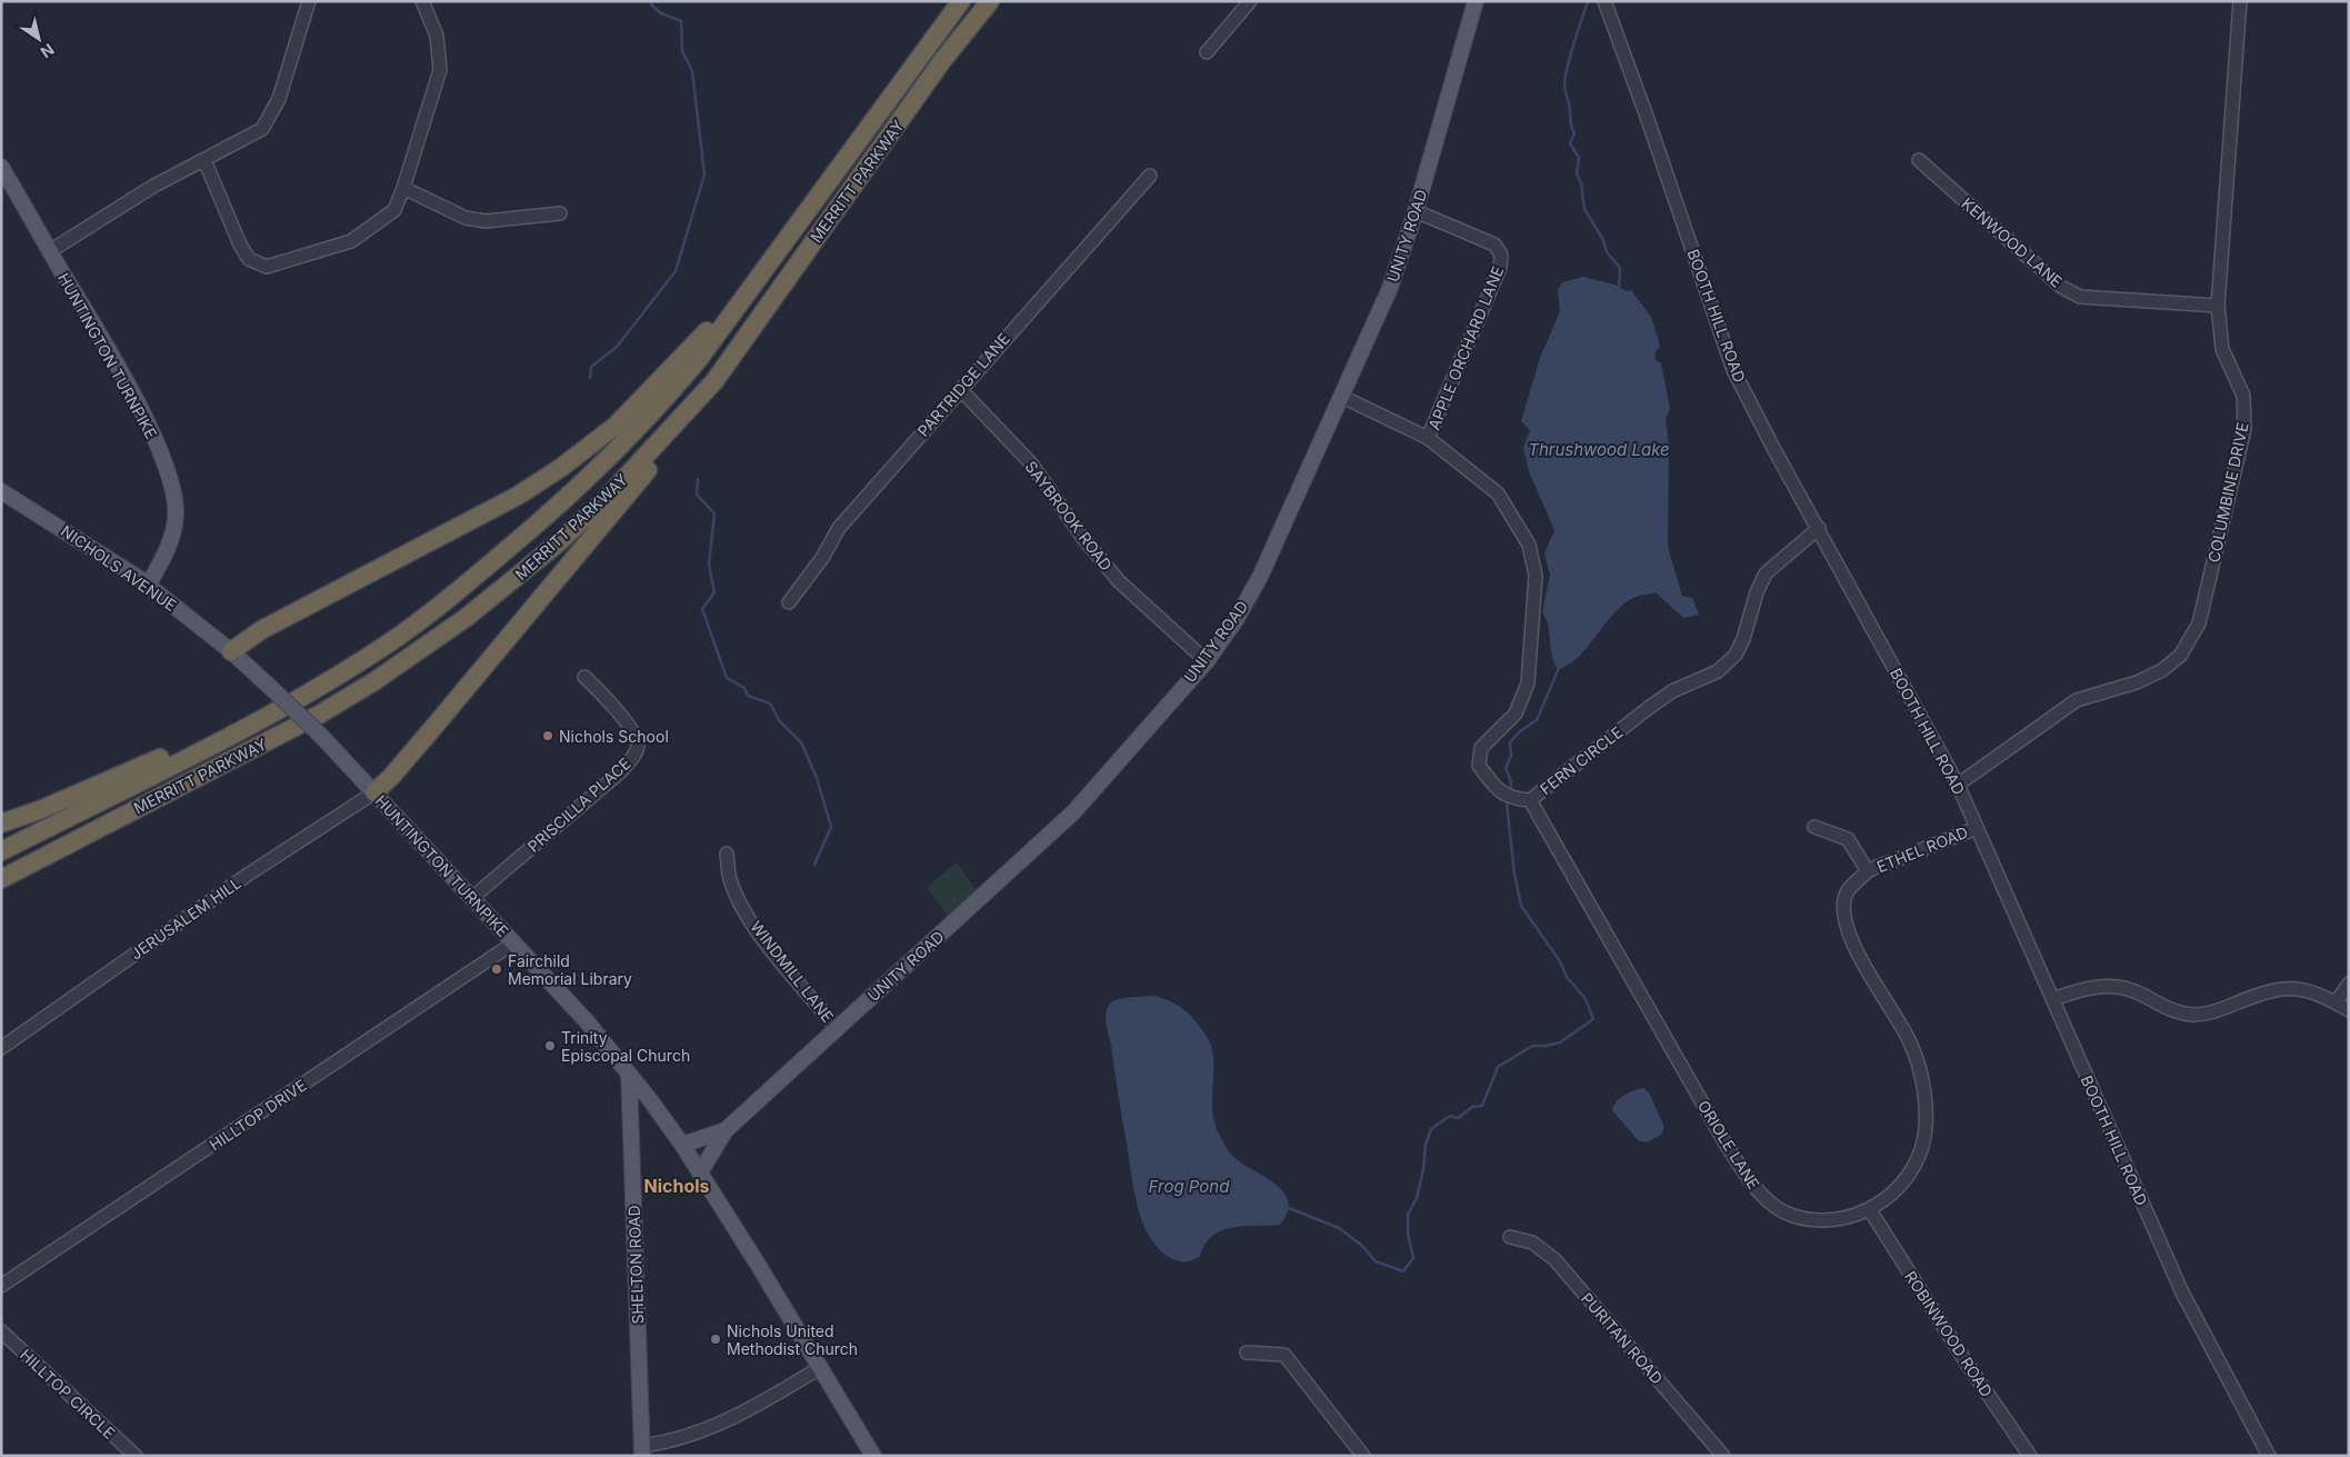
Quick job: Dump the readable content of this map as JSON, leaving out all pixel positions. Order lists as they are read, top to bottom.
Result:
{
  "streets": {
    "highway": ["MERRITT PARKWAY"],
    "main road": [
      "UNITY ROAD",
      "HUNTINGTON TURNPIKE",
      "NICHOLS AVENUE",
      "SHELTON ROAD"
    ],
    "street": [
      "KENWOOD LANE",
      "BOOTH HILL ROAD",
      "APPLE ORCHARD LANE",
      "PARTRIDGE LANE",
      "COLUMBINE DRIVE",
      "SAYBROOK ROAD",
      "FERN CIRCLE",
      "PRISCILLA PLACE",
      "ETHEL ROAD",
      "JERUSALEM HILL",
      "WINDMILL LANE",
      "HILLTOP DRIVE",
      "ORIOLE LANE",
      "ROBINWOOD ROAD",
      "PURITAN ROAD",
      "HILLTOP CIRCLE"
    ]
  },
  "crossings": [
    ["UNITY ROAD", "APPLE ORCHARD LANE"],
    ["UNITY ROAD", "HUNTINGTON TURNPIKE"],
    ["UNITY ROAD", "SAYBROOK ROAD"],
    ["UNITY ROAD", "FERN CIRCLE"],
    ["UNITY ROAD", "WINDMILL LANE"],
    ["KENWOOD LANE", "COLUMBINE DRIVE"],
    ["BOOTH HILL ROAD", "COLUMBINE DRIVE"],
    ["BOOTH HILL ROAD", "FERN CIRCLE"],
    ["BOOTH HILL ROAD", "ETHEL ROAD"],
    ["APPLE ORCHARD LANE", "FERN CIRCLE"],
    ["HUNTINGTON TURNPIKE", "NICHOLS AVENUE"],
    ["HUNTINGTON TURNPIKE", "PRISCILLA PLACE"],
    ["HUNTINGTON TURNPIKE", "JERUSALEM HILL"],
    ["HUNTINGTON TURNPIKE", "HILLTOP DRIVE"],
    ["HUNTINGTON TURNPIKE", "SHELTON ROAD"],
    ["PARTRIDGE LANE", "SAYBROOK ROAD"],
    ["FERN CIRCLE", "ORIOLE LANE"],
    ["ETHEL ROAD", "ORIOLE LANE"],
    ["ORIOLE LANE", "ROBINWOOD ROAD"]
  ],
  "districts": ["Nichols"],
  "water": ["Thrushwood Lake", "Frog Pond"],
  "places": [
    "Nichols School",
    "Fairchild Memorial Library",
    "Trinity Episcopal Church",
    "Nichols United Methodist Church"
  ],
  "north": "bottom right"
}
